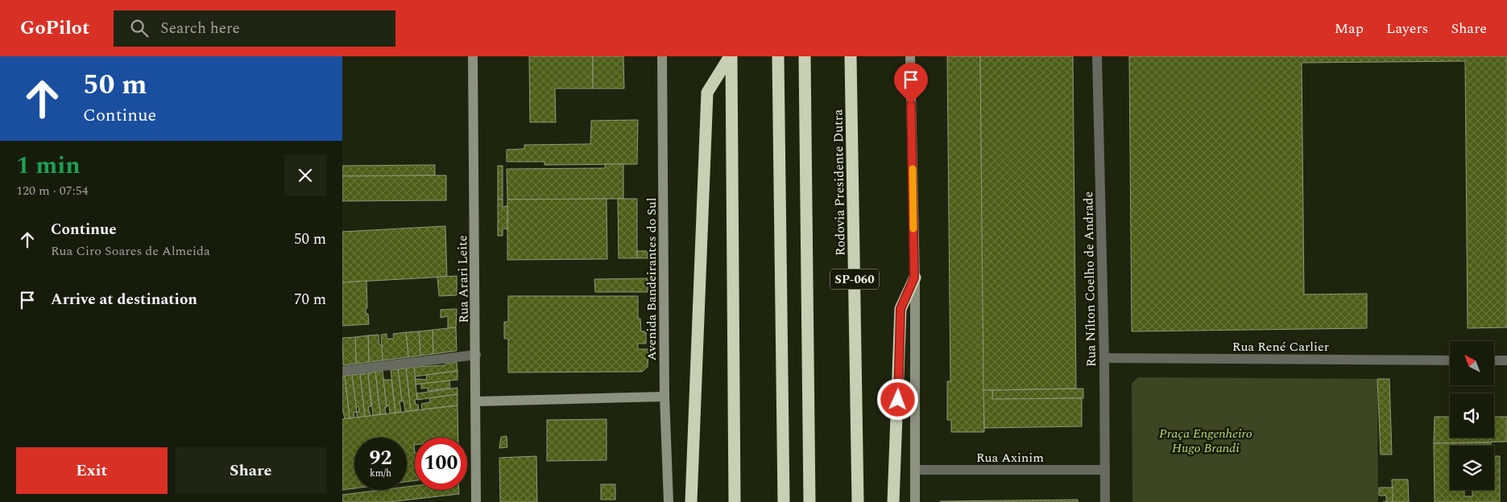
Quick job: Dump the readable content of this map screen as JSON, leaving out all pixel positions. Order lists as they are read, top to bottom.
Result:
{
  "streets": {
    "highway": ["Rodovia Presidente Dutra", "SP-060"],
    "street": [
      "Rua Arari Leite",
      "Avenida Bandeirantes do Sul",
      "Rua Nílton Coelho de Andrade",
      "Rua René Carlier",
      "Rua Axinim"
    ]
  },
  "crossings": [
    ["Rua Nílton Coelho de Andrade", "Rua René Carlier"],
    ["Rua Nílton Coelho de Andrade", "Rua Axinim"]
  ],
  "parks": ["Praça Engenheiro Hugo Brandi"],
  "north": "top left",
  "page": {
    "header": "GoPilot",
    "search": "Search here",
    "nav": ["Map", "Layers", "Share"],
    "turn": ["50 m", "Continue"],
    "heading": ["1 min", "120 m · 07:54"],
    "list": [
      {
        "name": "Continue",
        "note": "Rua Ciro Soares de Almeida",
        "value": "50 m"
      },
      {
        "name": "Arrive at destination",
        "value": "70 m"
      }
    ],
    "speed": "92 km/h",
    "limit": "100",
    "buttons": ["Exit", "Share"]
  }
}
